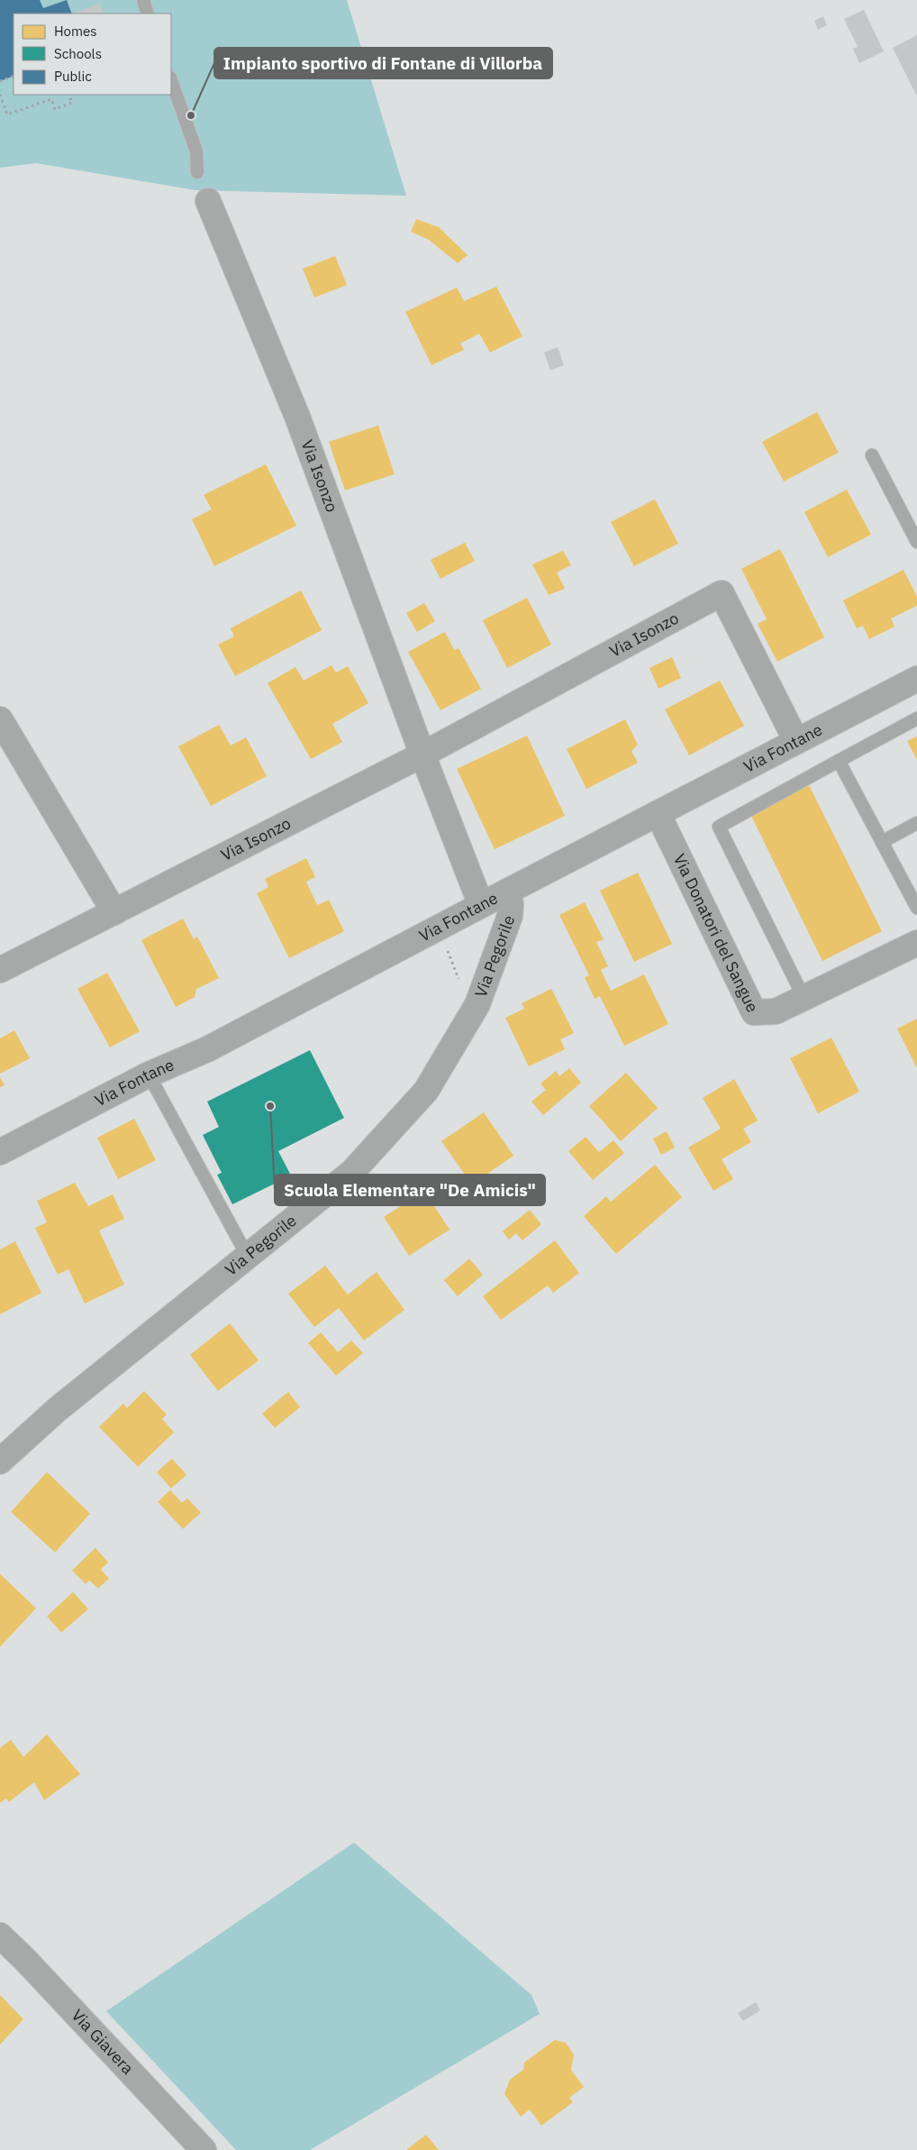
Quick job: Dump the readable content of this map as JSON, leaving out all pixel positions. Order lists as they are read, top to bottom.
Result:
{
  "streets": {
    "street": [
      "Via Isonzo",
      "Via Fontane",
      "Via Donatori del Sangue",
      "Via Pegorile",
      "Via Giavera"
    ]
  },
  "crossings": [
    ["Via Isonzo", "Via Fontane"],
    ["Via Fontane", "Via Donatori del Sangue"],
    ["Via Fontane", "Via Pegorile"]
  ],
  "places": ["Impianto sportivo di Fontane di Villorba", "Scuola Elementare \"De Amicis\""],
  "legend": ["Homes", "Schools", "Public"]
}
